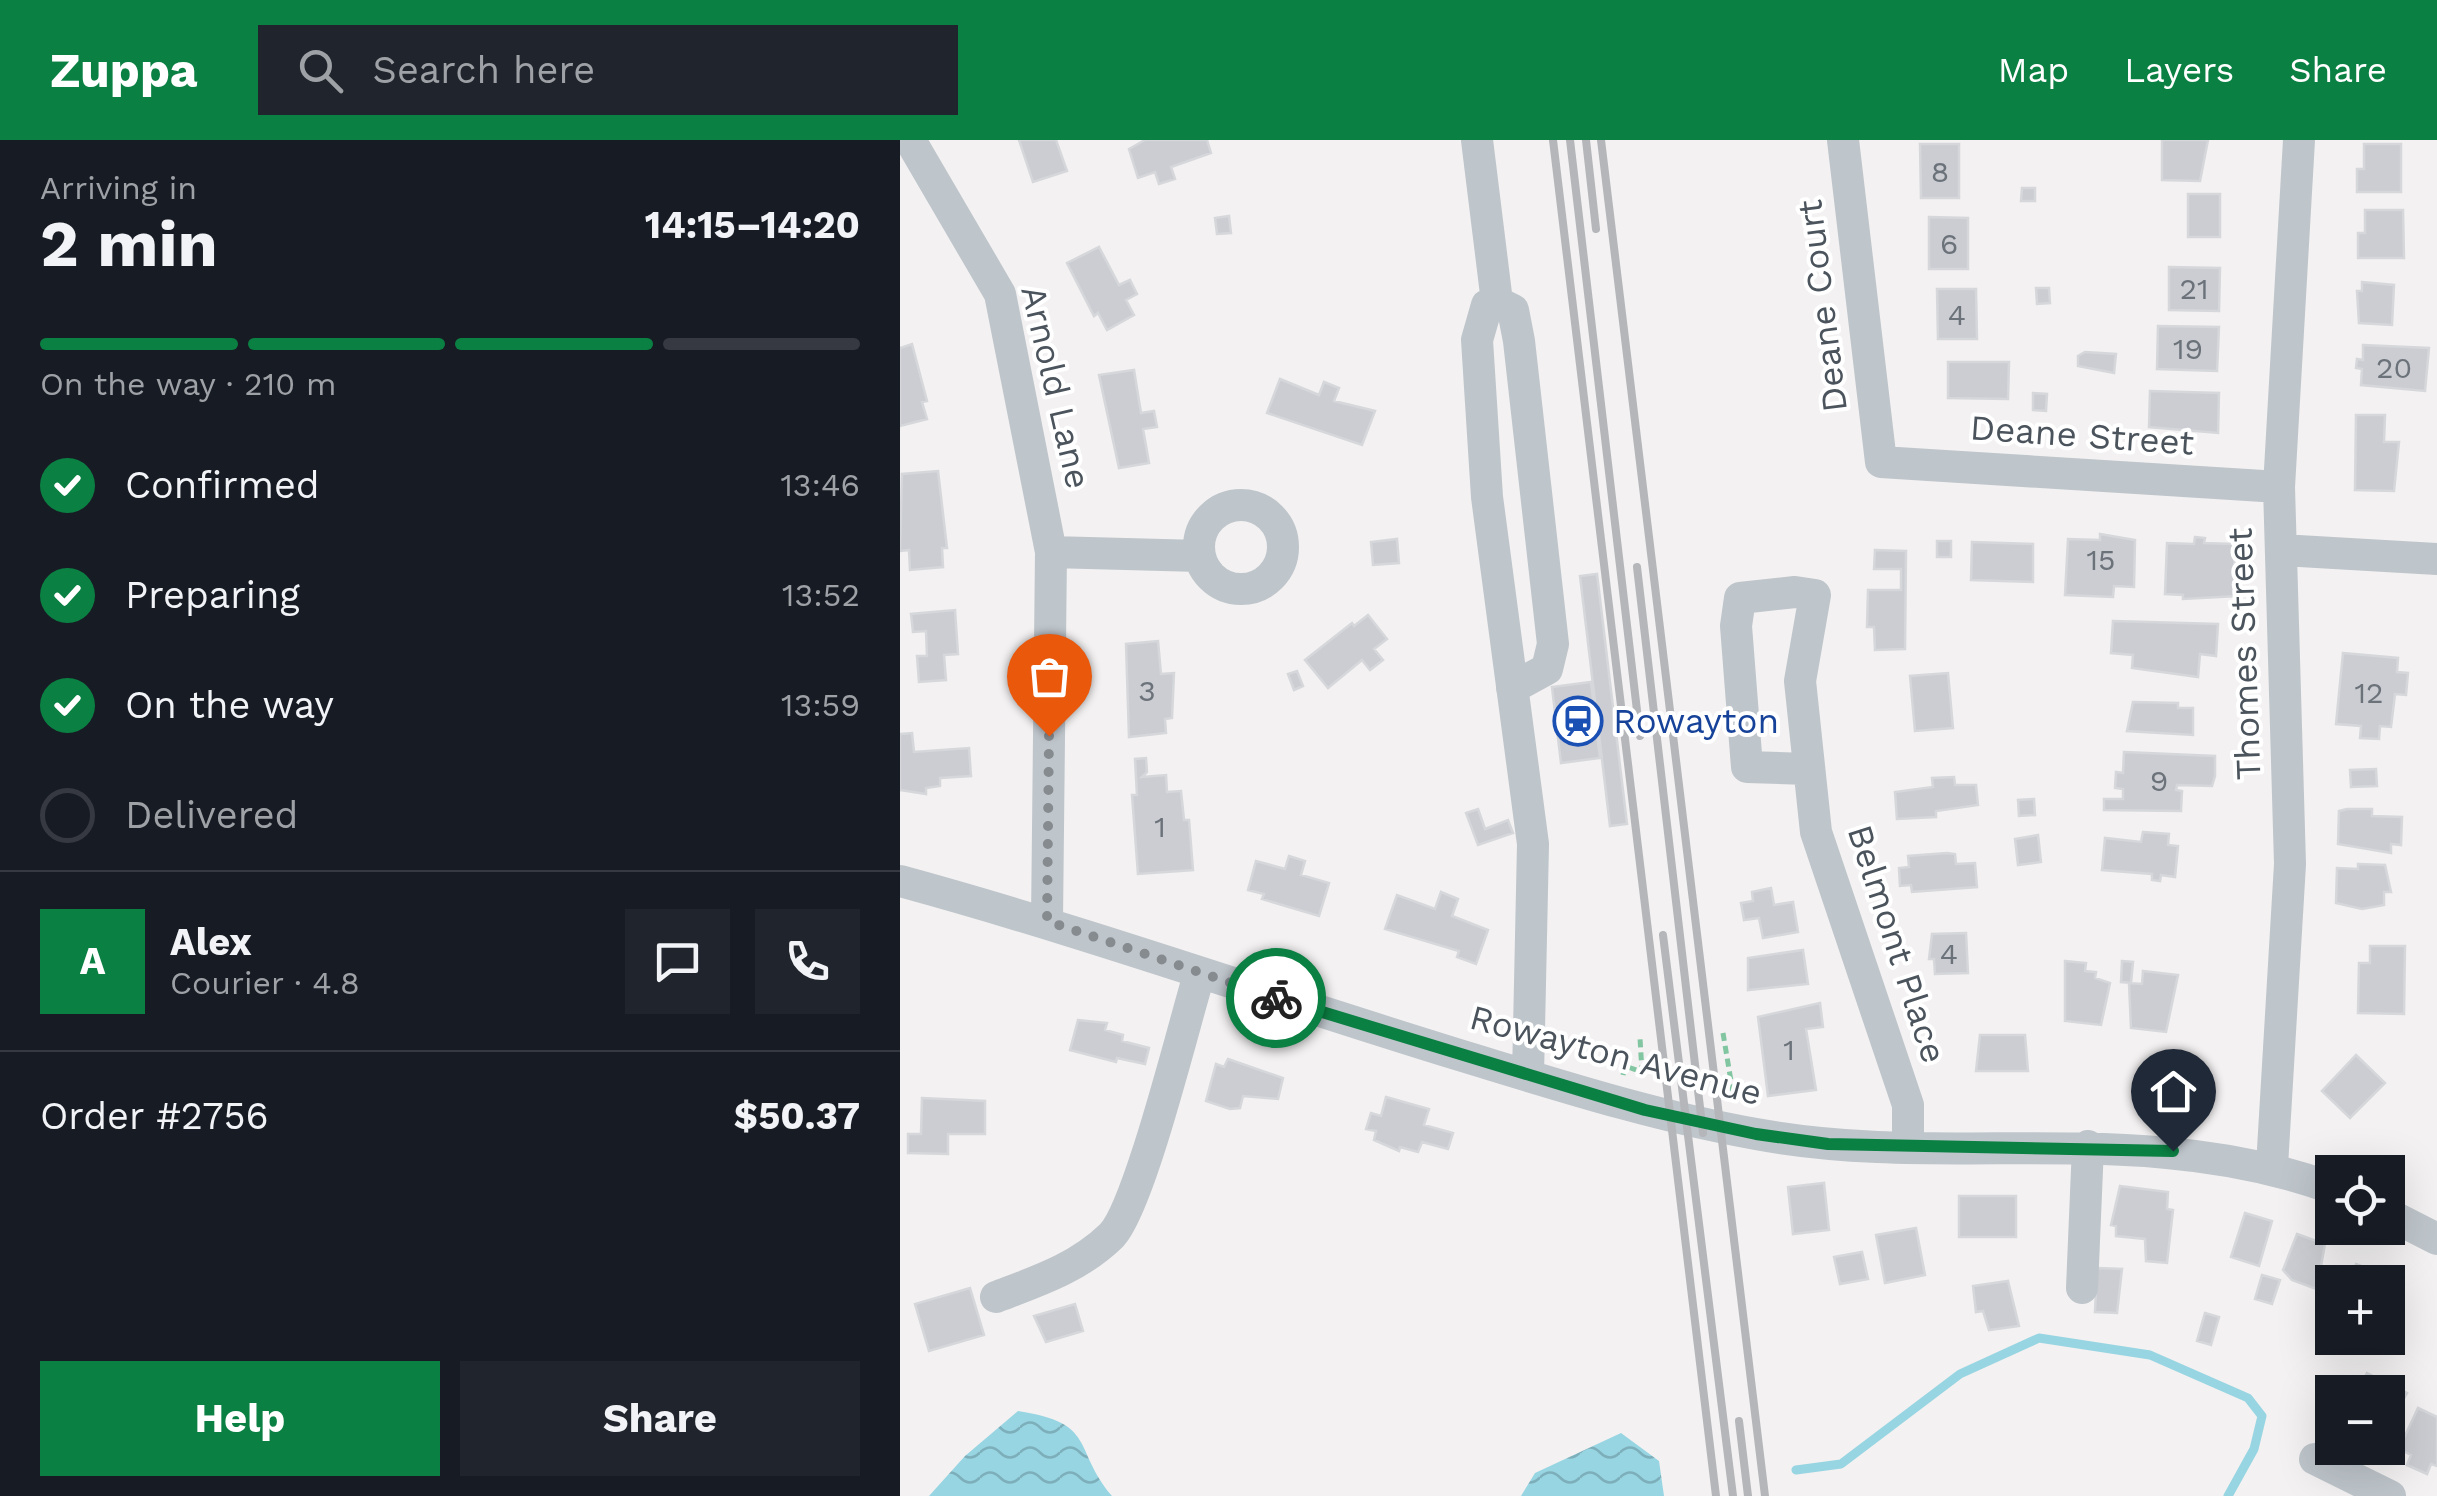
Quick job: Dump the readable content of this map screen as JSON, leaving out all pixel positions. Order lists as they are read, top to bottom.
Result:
{
  "streets": {
    "street": [
      "Deane Court",
      "Arnold Lane",
      "Deane Street",
      "Thomes Street",
      "Belmont Place",
      "Rowayton Avenue"
    ]
  },
  "crossings": [
    ["Deane Court", "Deane Street"],
    ["Arnold Lane", "Rowayton Avenue"],
    ["Deane Street", "Thomes Street"],
    ["Thomes Street", "Rowayton Avenue"],
    ["Belmont Place", "Rowayton Avenue"]
  ],
  "places": {
    "station": ["Rowayton"]
  },
  "house_numbers": [
    "8",
    "6",
    "21",
    "4",
    "19",
    "20",
    "15",
    "3",
    "12",
    "9",
    "1",
    "4",
    "1"
  ],
  "page": {
    "header": "Zuppa",
    "search": "Search here",
    "nav": ["Map", "Layers", "Share"],
    "heading": ["2 min", "Arriving in", "14:15–14:20"],
    "panel": [
      "Alex",
      "Courier · 4.8",
      "Order #2756",
      "$50.37"
    ],
    "bar": "On the way · 210 m",
    "list": [
      ["Confirmed", "13:46"],
      ["Preparing", "13:52"],
      ["On the way", "13:59"],
      "Delivered"
    ],
    "round": "A",
    "map_buttons": ["+", "−"],
    "buttons": ["Help", "Share"]
  }
}
